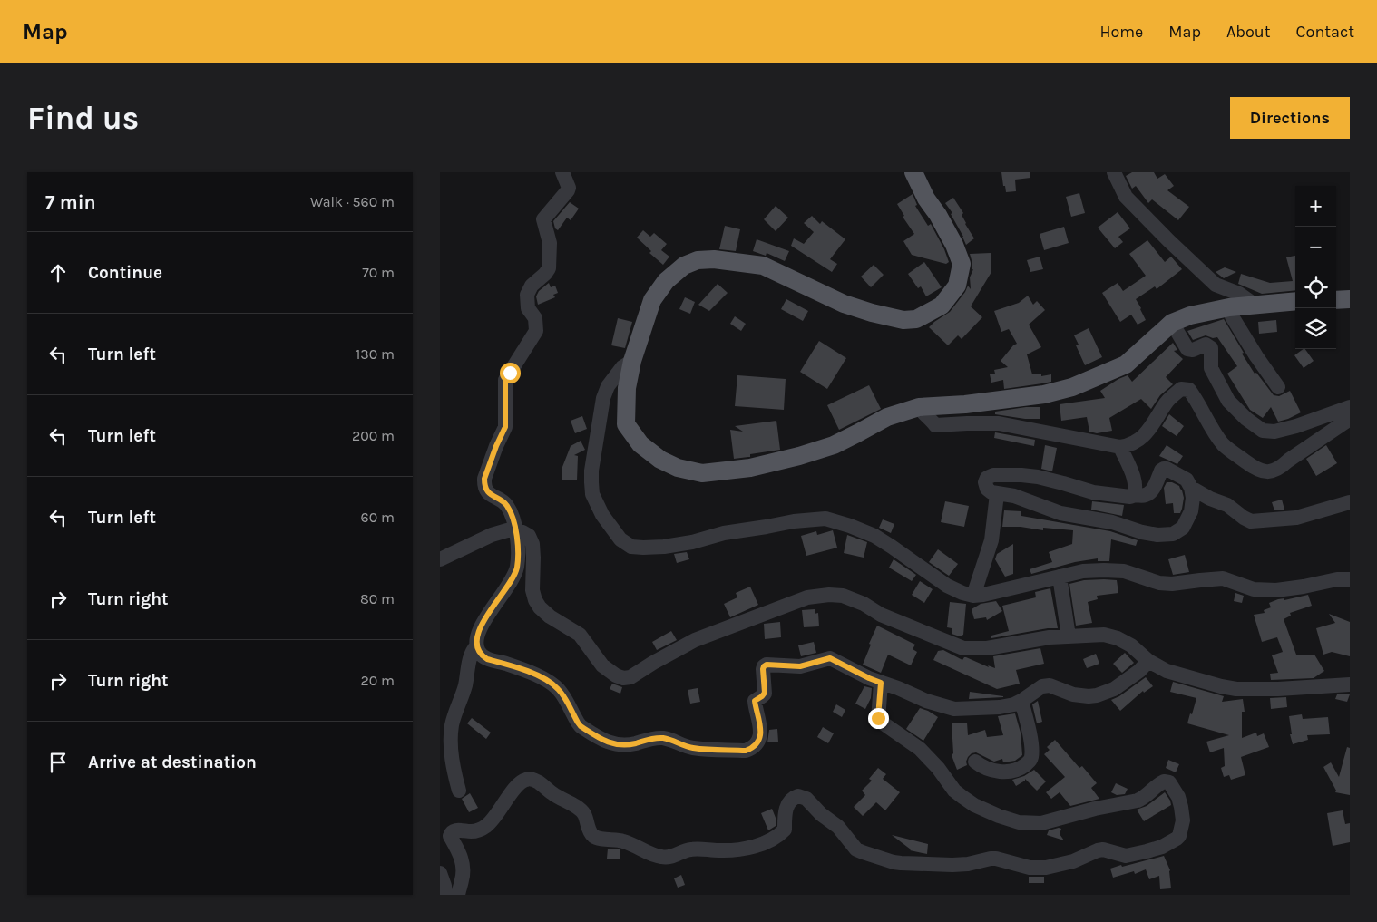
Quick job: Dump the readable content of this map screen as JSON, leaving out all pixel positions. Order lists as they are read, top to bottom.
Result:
{
  "page": {
    "header": "Map",
    "nav": [
      "Home",
      "Map",
      "About",
      "Contact"
    ],
    "buttons": "Directions",
    "title": "Find us",
    "heading": ["7 min", "Walk · 560 m"],
    "map_buttons": ["+", "−"],
    "list": [
      ["Continue", "70 m"],
      ["Turn left", "130 m"],
      ["Turn left", "200 m"],
      ["Turn left", "60 m"],
      ["Turn right", "80 m"],
      ["Turn right", "20 m"],
      "Arrive at destination"
    ]
  }
}
